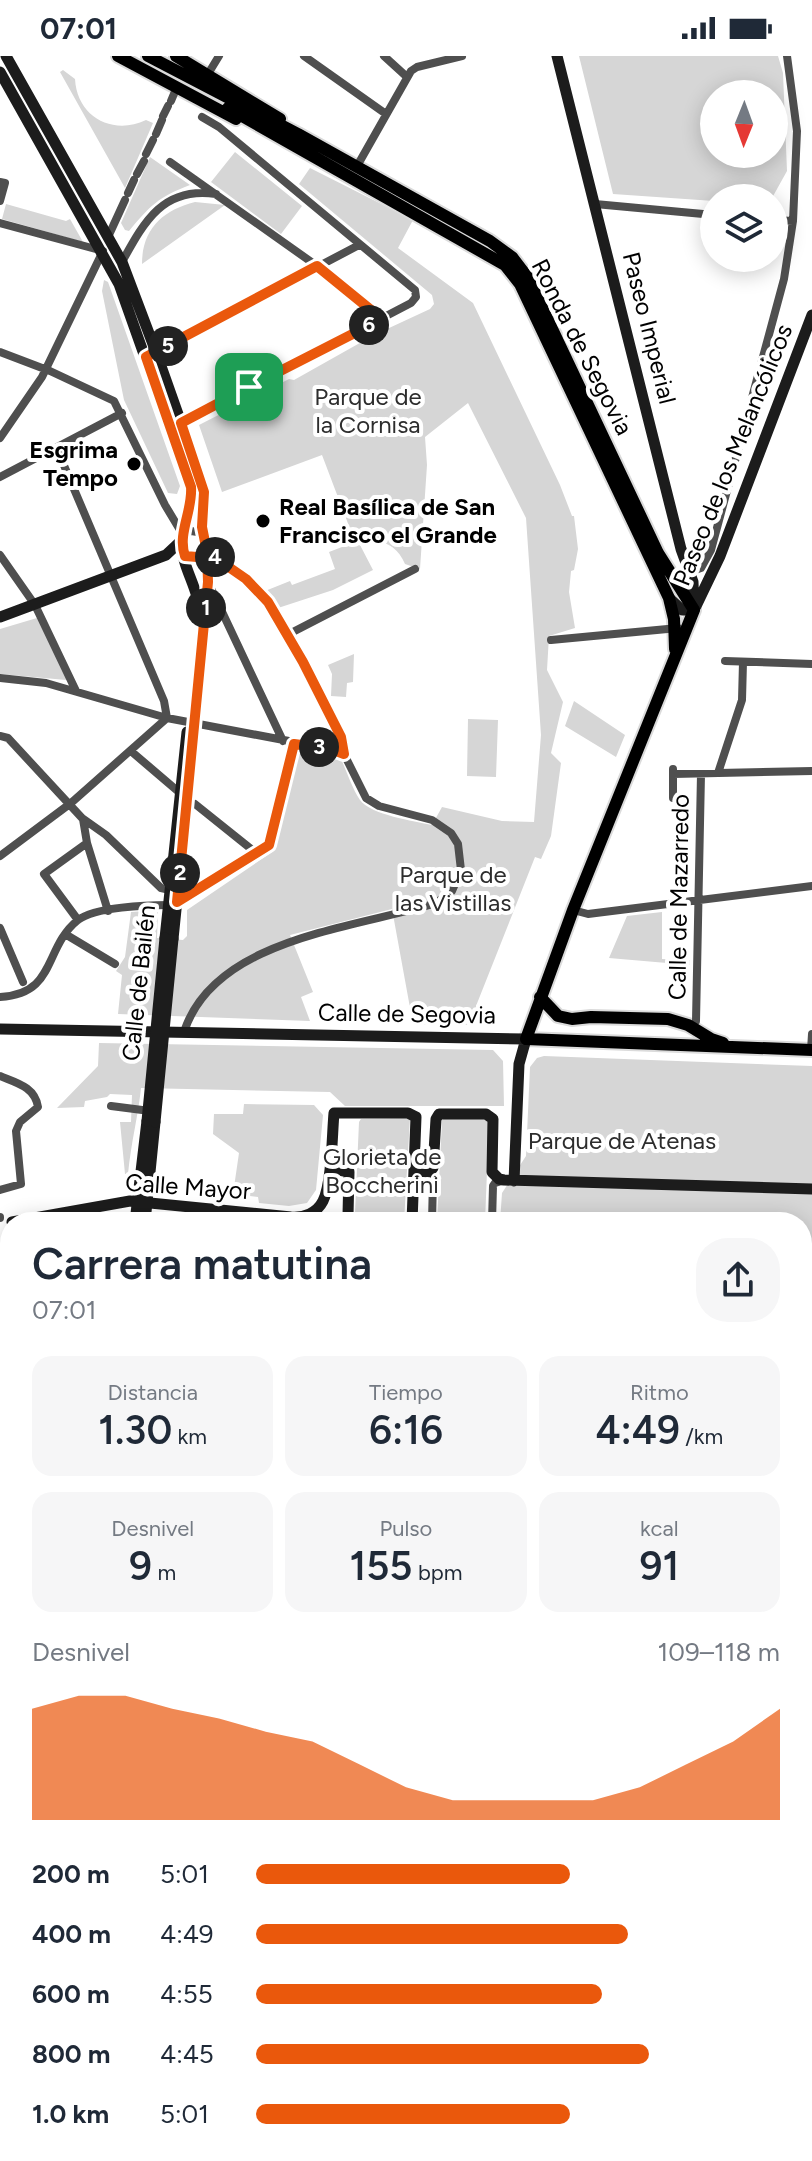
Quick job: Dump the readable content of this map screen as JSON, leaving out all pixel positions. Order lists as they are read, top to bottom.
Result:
{
  "streets": {
    "main road": [
      "Paseo Imperial",
      "Ronda de Segovia",
      "Paseo de los Melancólicos",
      "Calle de Bailén",
      "Calle de Segovia",
      "Calle Mayor"
    ],
    "street": ["Calle de Mazarredo"]
  },
  "crossings": [
    ["Paseo Imperial", "Ronda de Segovia"],
    ["Paseo Imperial", "Paseo de los Melancólicos"],
    ["Ronda de Segovia", "Paseo de los Melancólicos"],
    ["Ronda de Segovia", "Calle de Segovia"],
    ["Calle de Bailén", "Calle Mayor"]
  ],
  "parks": [
    "Parque de la Cornisa",
    "Parque de las Vistillas",
    "Parque de Atenas",
    "Glorieta de Boccherini"
  ],
  "places": ["Esgrima Tempo", "Real Basílica de San Francisco el Grande"],
  "north": "bottom",
  "page": {
    "status": "07:01",
    "pins": [
      "6",
      "5",
      "4",
      "1",
      "3",
      "2"
    ],
    "heading": ["Carrera matutina", "07:01"],
    "stats": [
      ["Distancia", "1.30 km"],
      ["Tiempo", "6:16"],
      ["Ritmo", "4:49 /km"],
      ["Desnivel", "9 m"],
      ["Pulso", "155 bpm"],
      ["kcal", "91"]
    ],
    "chart": ["Desnivel", "109–118 m"],
    "list": [
      {
        "name": "200 m",
        "note": "5:01"
      },
      {
        "name": "400 m",
        "note": "4:49"
      },
      {
        "name": "600 m",
        "note": "4:55"
      },
      {
        "name": "800 m",
        "note": "4:45"
      },
      {
        "name": "1.0 km",
        "note": "5:01"
      }
    ]
  }
}
